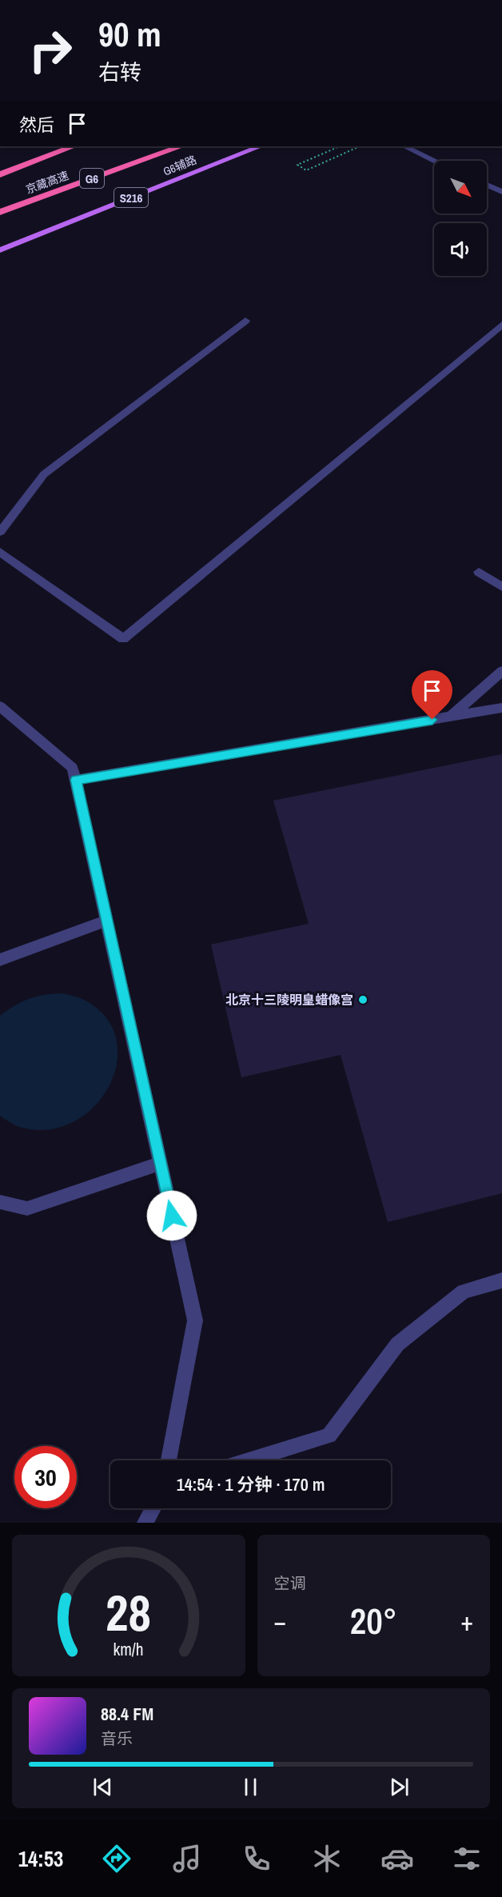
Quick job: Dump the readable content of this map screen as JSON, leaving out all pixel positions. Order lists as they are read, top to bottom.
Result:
{
  "streets": {
    "highway": ["G6", "京藏高速"],
    "main road": ["G6辅路", "S216"]
  },
  "places": ["北京十三陵明皇蜡像宫"],
  "north": "bottom right",
  "page": {
    "turn": ["90 m", "右转"],
    "then": "然后",
    "limit": "30",
    "trip": "14:54 · 1 分钟 · 170 m",
    "tile": "空调",
    "heat": ["−", "20°", "+"],
    "song": ["88.4 FM", "音乐"],
    "tabs": "14:53",
    "gauge": ["28", "km/h"]
  }
}
